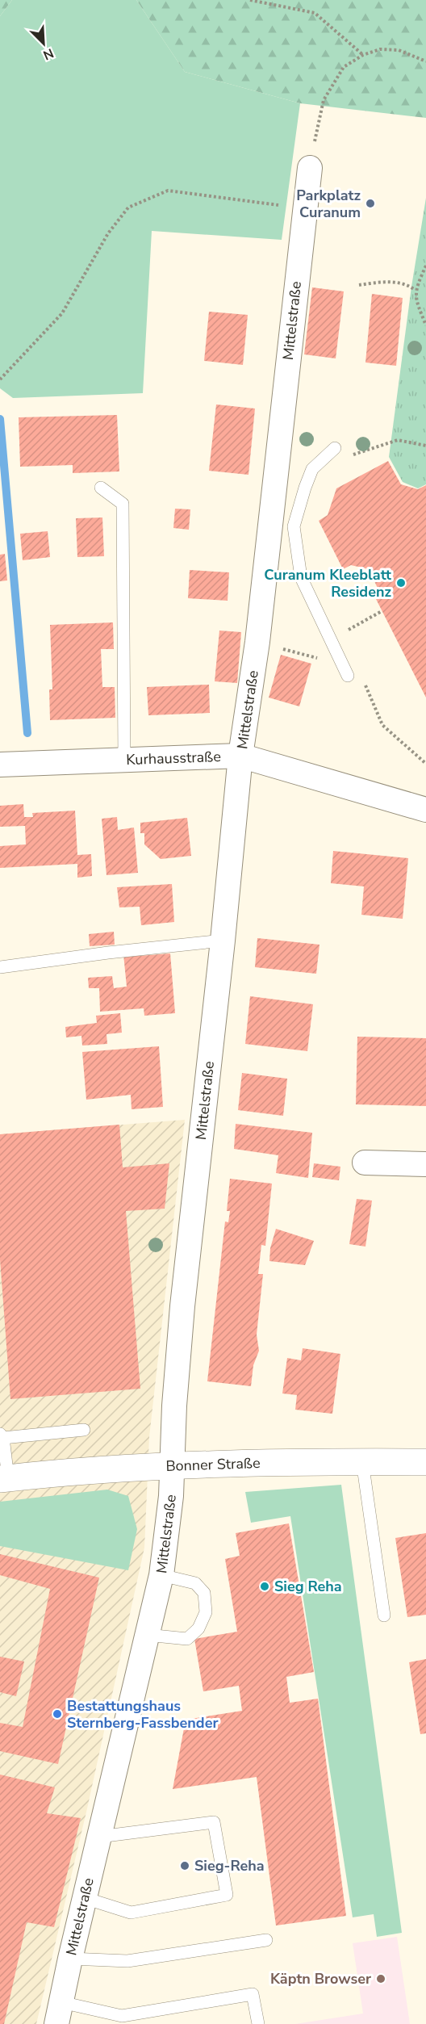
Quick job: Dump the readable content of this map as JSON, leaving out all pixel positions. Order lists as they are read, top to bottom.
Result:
{
  "streets": {
    "main road": ["Bonner Straße"],
    "street": ["Mittelstraße", "Kurhausstraße"]
  },
  "crossings": [
    ["Mittelstraße", "Kurhausstraße"],
    ["Mittelstraße", "Bonner Straße"]
  ],
  "places": [
    "Parkplatz Curanum",
    "Curanum Kleeblatt Residenz",
    "Sieg Reha",
    "Bestattungshaus Sternberg-Fassbender",
    "Sieg-Reha",
    "Käptn Browser"
  ],
  "north": "bottom right"
}
